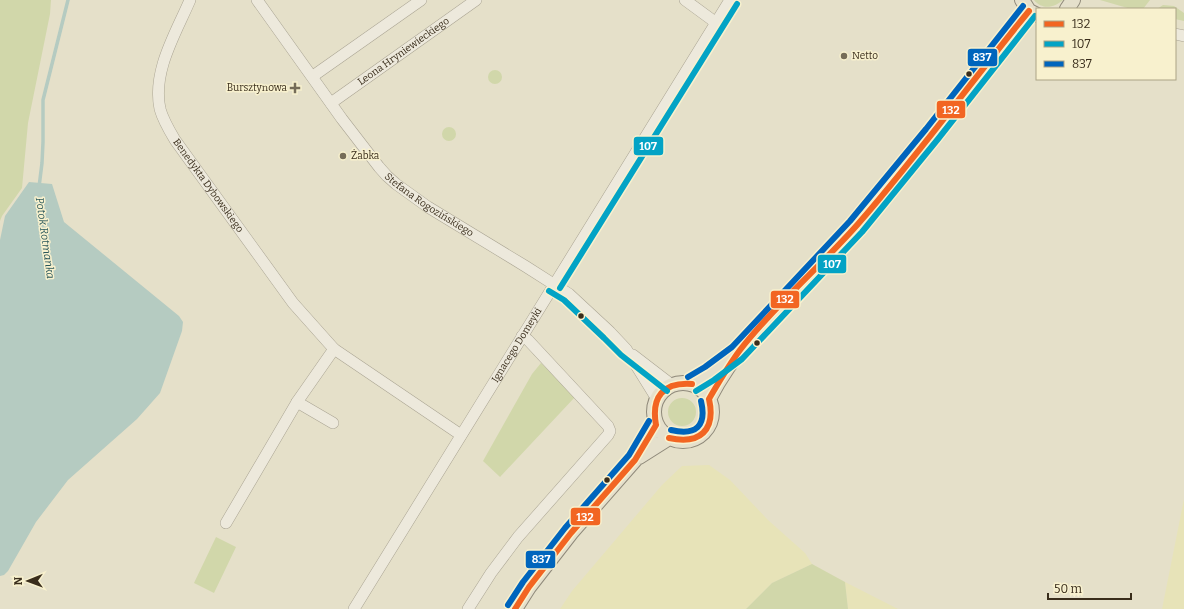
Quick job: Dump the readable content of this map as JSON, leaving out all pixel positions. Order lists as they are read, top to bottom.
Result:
{
  "streets": {
    "street": [
      "Leona Hryniewieckiego",
      "Benedykta Dybowskiego",
      "Stefana Rogozińskiego",
      "Ignacego Domeyki"
    ]
  },
  "crossings": [
    ["Leona Hryniewieckiego", "Stefana Rogozińskiego"],
    ["Benedykta Dybowskiego", "Ignacego Domeyki"],
    ["Stefana Rogozińskiego", "Ignacego Domeyki"]
  ],
  "water": ["Potok Rotmanka"],
  "places": {
    "other": ["Netto", "Żabka"],
    "health": ["Bursztynowa"]
  },
  "lines": ["transit line 107", "transit line 837", "transit line 132"],
  "legend": ["132", "107", "837"],
  "scale_bar": "50 m",
  "north": "left"
}
